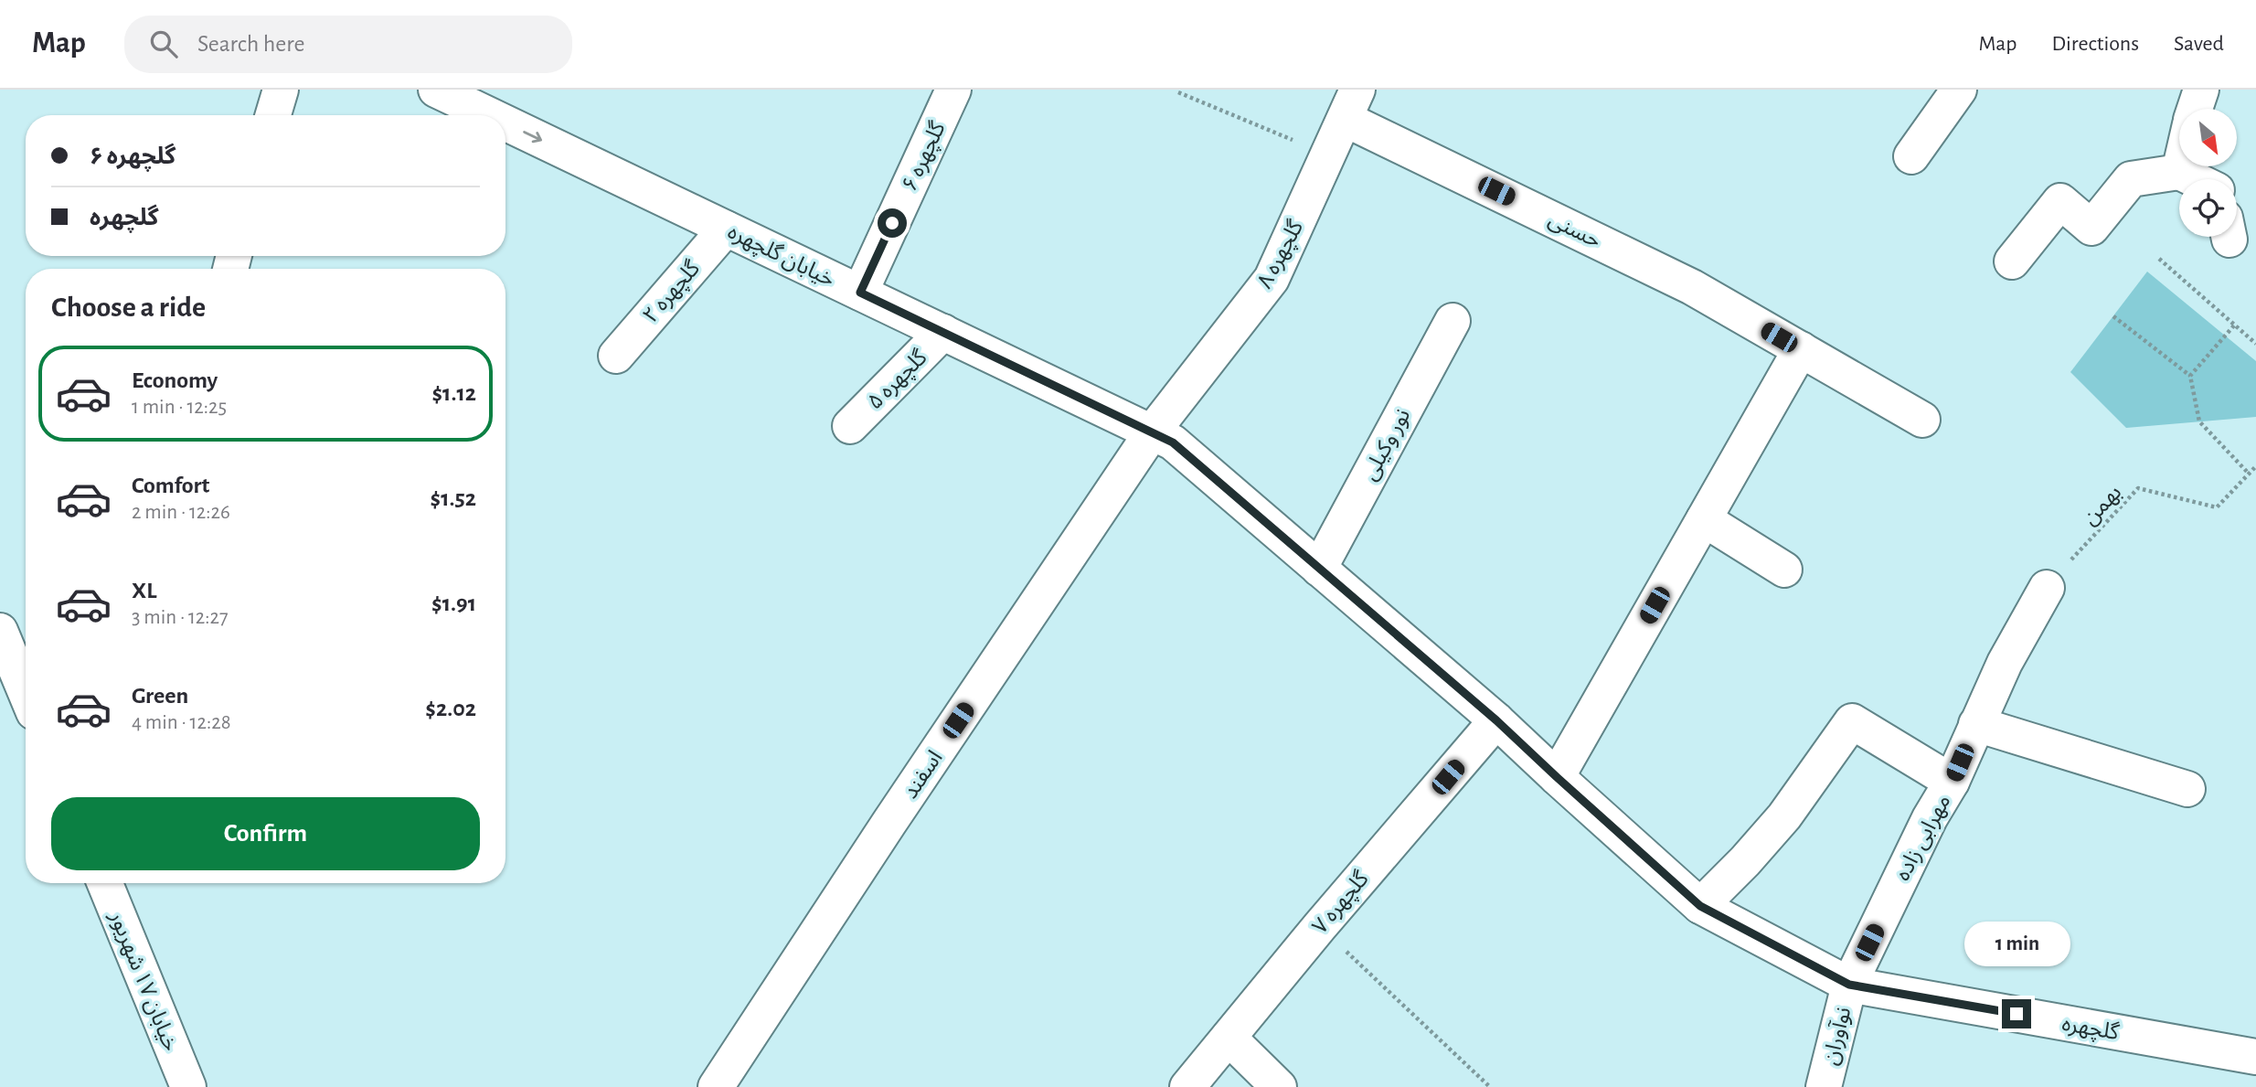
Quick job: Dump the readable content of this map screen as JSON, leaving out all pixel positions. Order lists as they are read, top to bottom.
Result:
{
  "streets": {
    "street": [
      "گلچهره ۶",
      "حسنی",
      "گلچهره ۸",
      "خیابان گلچهره",
      "گلچهره ۲",
      "گلچهره ۵",
      "نور وکیلی",
      "اسفند",
      "مهرابی زاده",
      "گلچهره ۷",
      "خیابان ۱۷ شهریور",
      "گلچهره",
      "نوآوران"
    ],
    "path": ["بهمن"]
  },
  "crossings": [
    ["گلچهره ۶", "خیابان گلچهره"],
    ["حسنی", "گلچهره ۸"],
    ["گلچهره ۸", "خیابان گلچهره"],
    ["گلچهره ۸", "اسفند"],
    ["خیابان گلچهره", "گلچهره ۲"],
    ["خیابان گلچهره", "گلچهره ۵"],
    ["خیابان گلچهره", "نور وکیلی"],
    ["خیابان گلچهره", "اسفند"],
    ["خیابان گلچهره", "مهرابی زاده"],
    ["خیابان گلچهره", "گلچهره ۷"],
    ["خیابان گلچهره", "گلچهره"],
    ["خیابان گلچهره", "نوآوران"],
    ["بهمن", "مهرابی زاده"],
    ["مهرابی زاده", "گلچهره"],
    ["مهرابی زاده", "نوآوران"],
    ["گلچهره", "نوآوران"]
  ],
  "north": "bottom right",
  "page": {
    "header": "Map",
    "search": "Search here",
    "nav": ["Map", "Directions", "Saved"],
    "banner": ["گلچهره ۶", "گلچهره"],
    "heading": "Choose a ride",
    "list": [
      {
        "name": "Economy",
        "note": "1 min · 12:25",
        "value": "$1.12"
      },
      {
        "name": "Comfort",
        "note": "2 min · 12:26",
        "value": "$1.52"
      },
      {
        "name": "XL",
        "note": "3 min · 12:27",
        "value": "$1.91"
      },
      {
        "name": "Green",
        "note": "4 min · 12:28",
        "value": "$2.02"
      }
    ],
    "buttons": "Confirm",
    "bubble": "1 min"
  }
}
